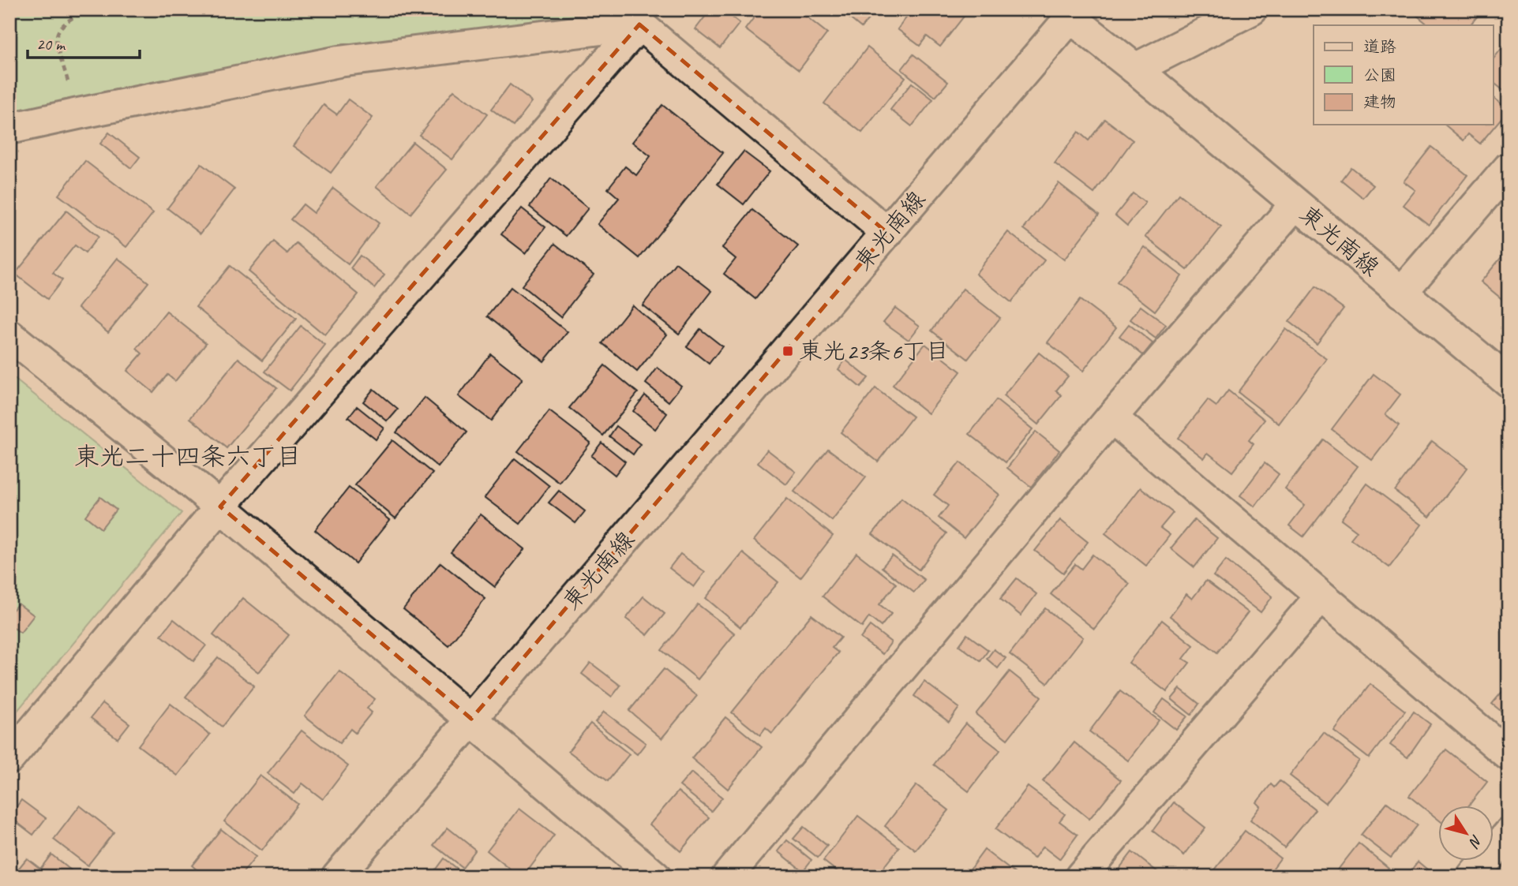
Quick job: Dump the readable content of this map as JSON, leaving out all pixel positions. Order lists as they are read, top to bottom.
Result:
{
  "streets": {
    "street": ["東光南線"]
  },
  "districts": ["東光二十四条六丁目"],
  "places": {
    "transit": ["東光23条6丁目"]
  },
  "legend": ["道路", "公園", "建物"],
  "scale_bar": "20 m",
  "north": "bottom right"
}
